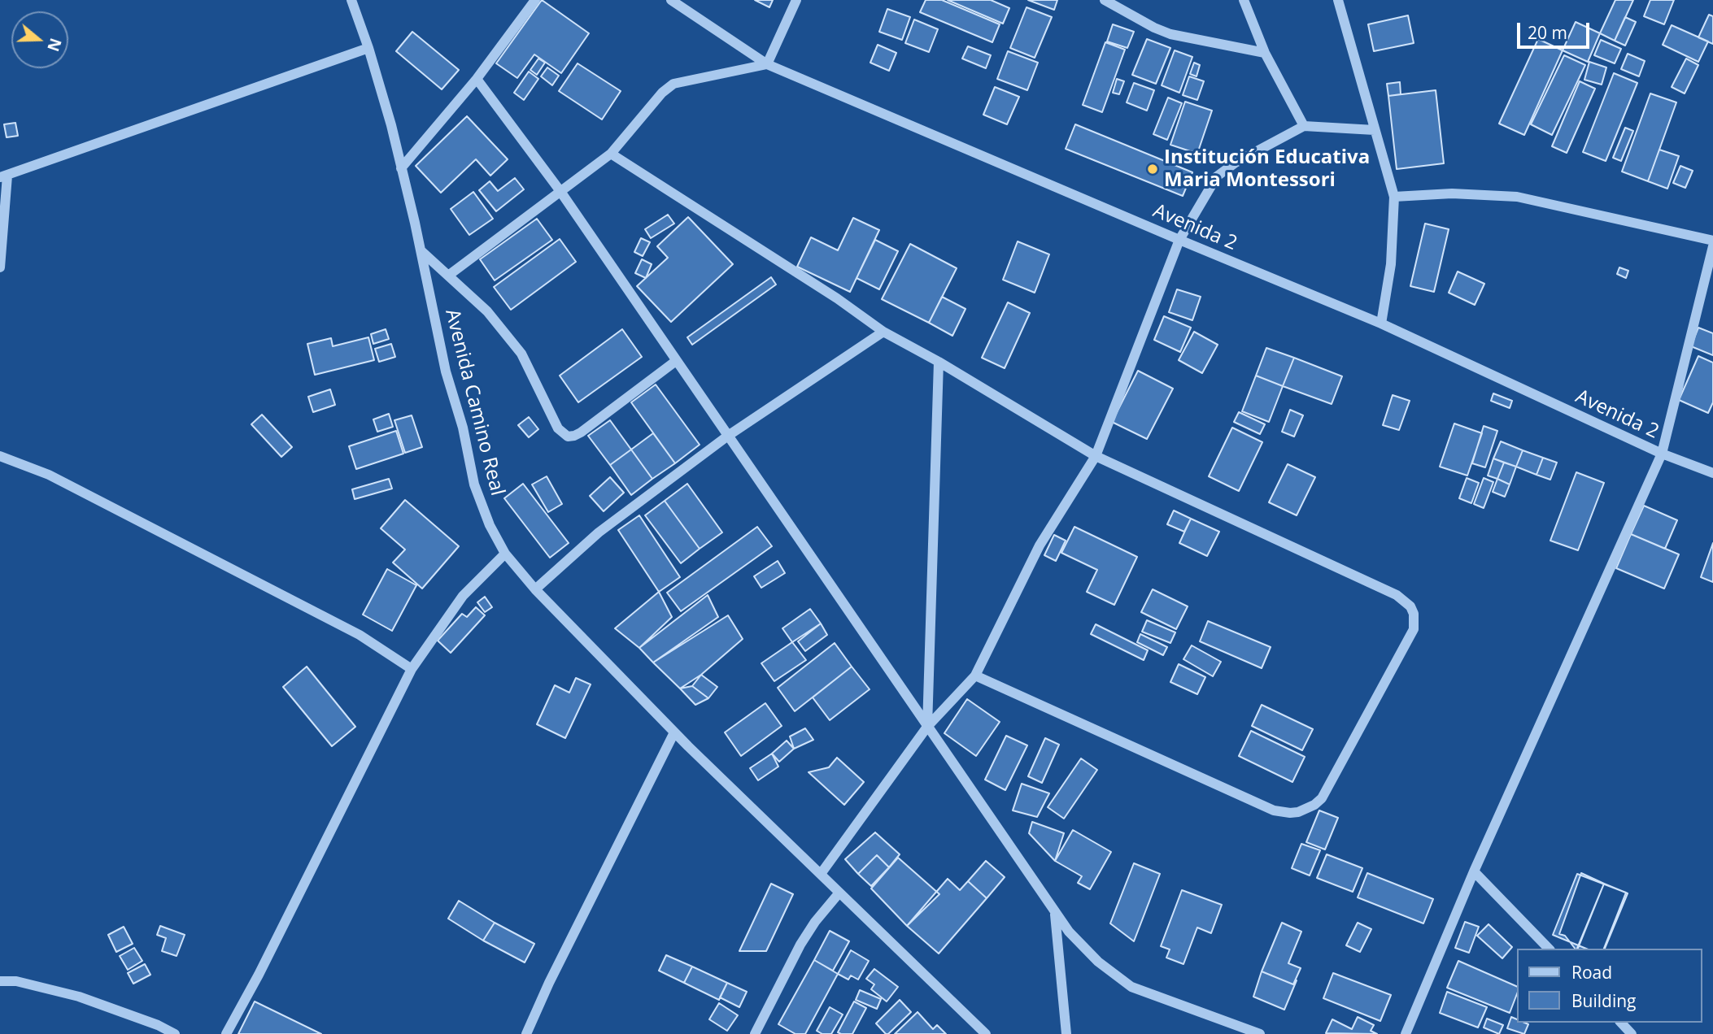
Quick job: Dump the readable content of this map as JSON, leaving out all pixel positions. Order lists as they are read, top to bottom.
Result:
{
  "streets": {
    "street": ["Avenida 2", "Avenida Camino Real"]
  },
  "places": ["Institución Educativa Maria Montessori"],
  "legend": ["Road", "Building"],
  "scale_bar": "20 m",
  "north": "right"
}
